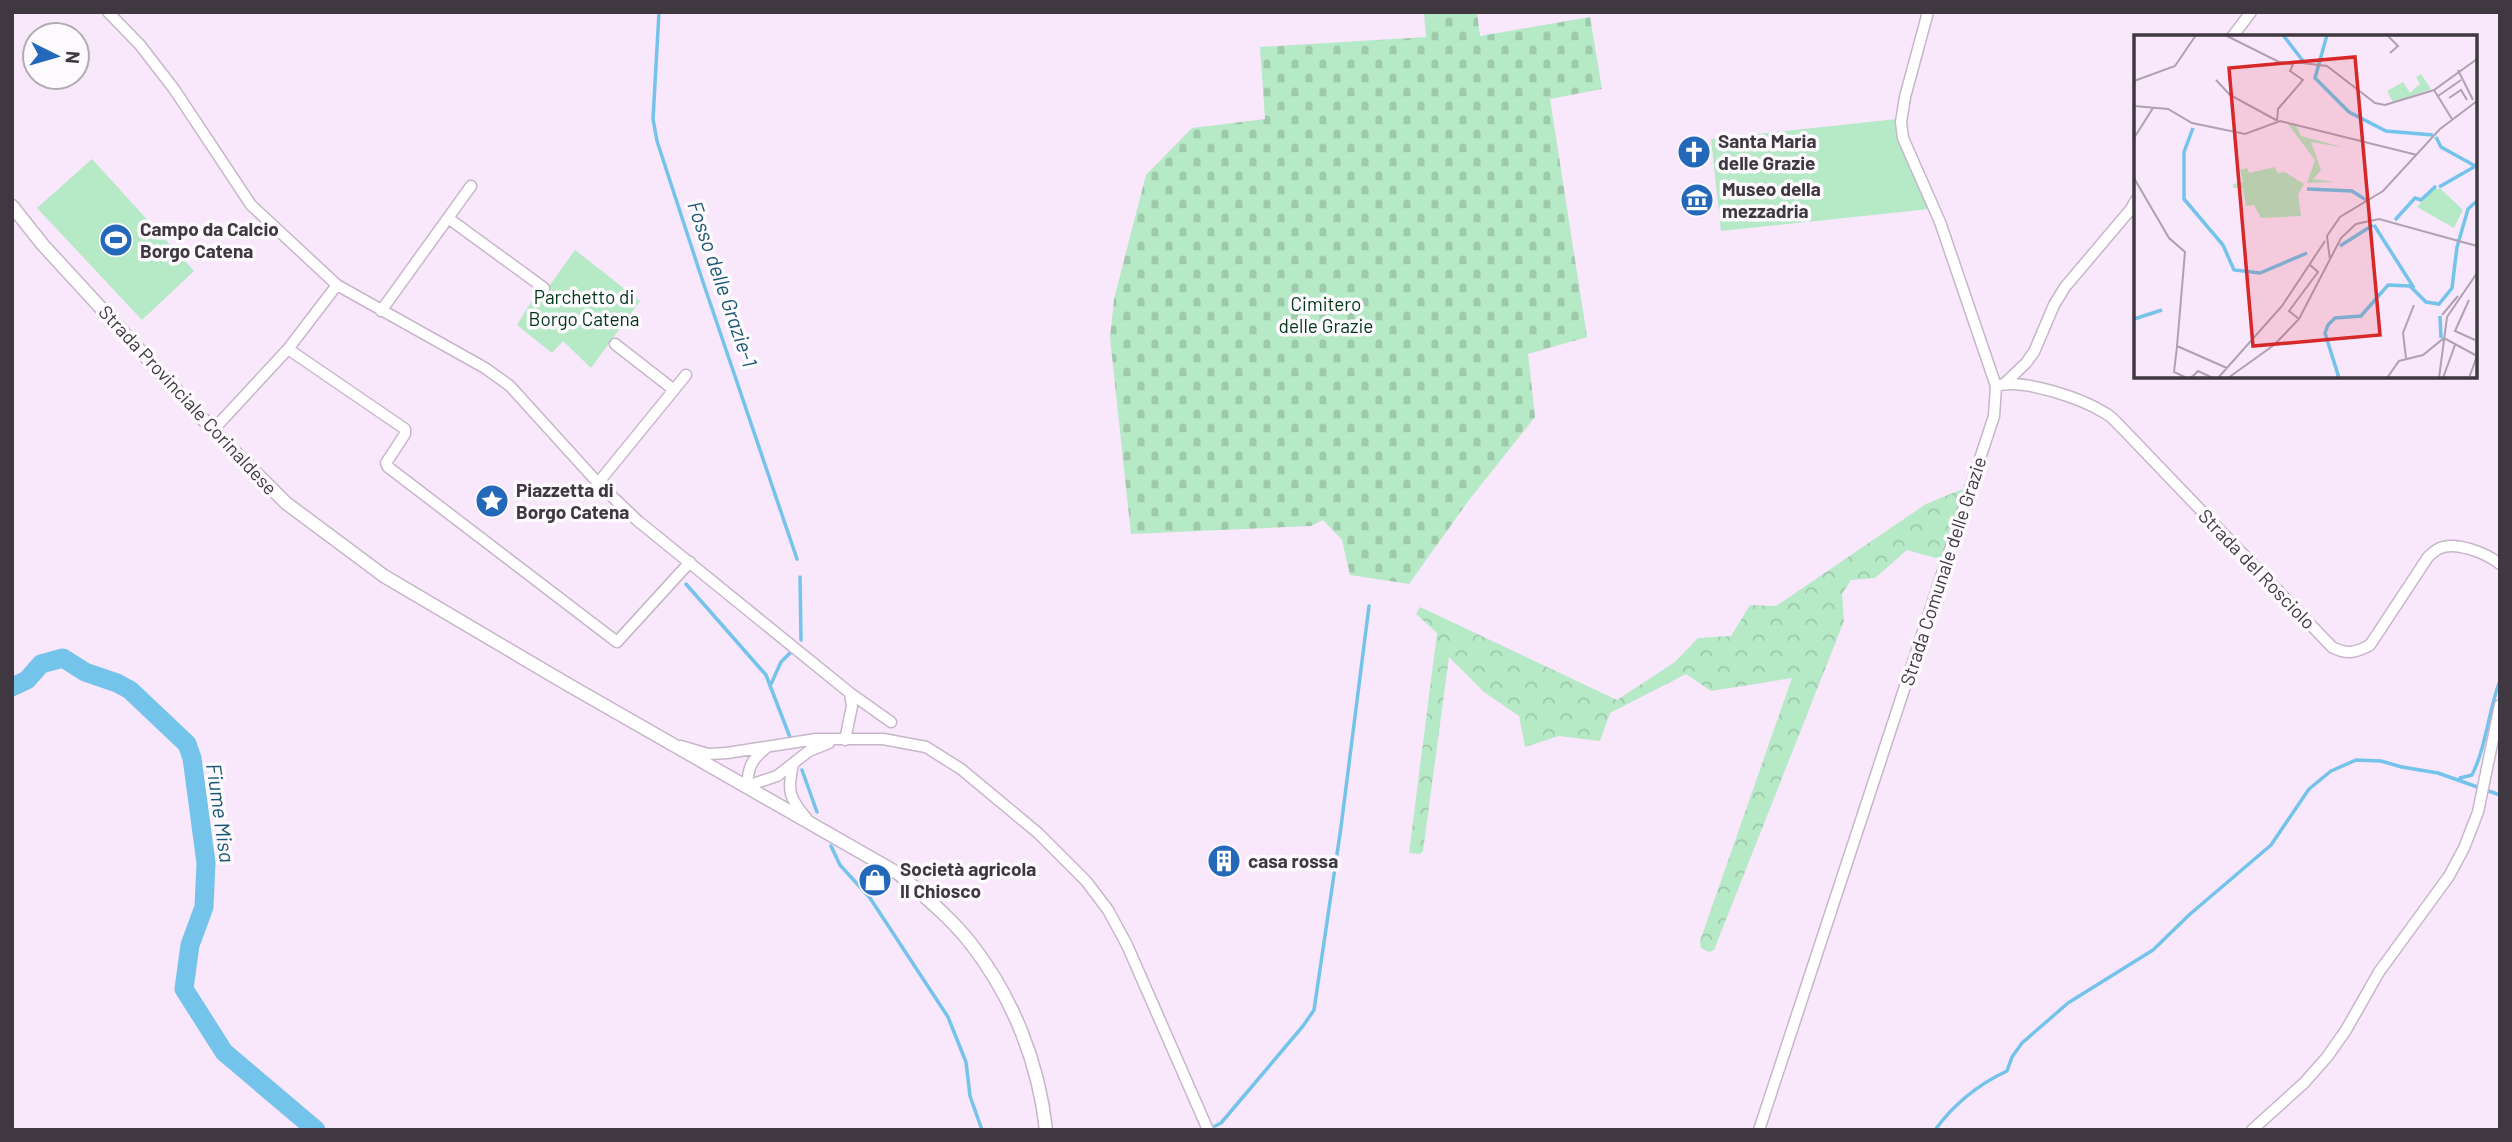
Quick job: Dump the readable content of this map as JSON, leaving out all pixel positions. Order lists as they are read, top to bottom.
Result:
{
  "streets": {
    "main road": ["Strada Provinciale Corinaldese"],
    "street": ["Strada del Rosciolo", "Strada Comunale delle Grazie"]
  },
  "crossings": [
    ["Strada del Rosciolo", "Strada Comunale delle Grazie"]
  ],
  "water": ["Fosso delle Grazie-1", "Fiume Misa"],
  "parks": ["Parchetto di Borgo Catena", "Cimitero delle Grazie"],
  "places": {
    "church": ["Santa Maria delle Grazie"],
    "museum": ["Museo della mezzadria"],
    "sports": ["Campo da Calcio Borgo Catena"],
    "place": ["Piazzetta di Borgo Catena"],
    "building": ["casa rossa"],
    "shop": ["Società agricola Il Chiosco"]
  },
  "north": "right"
}
